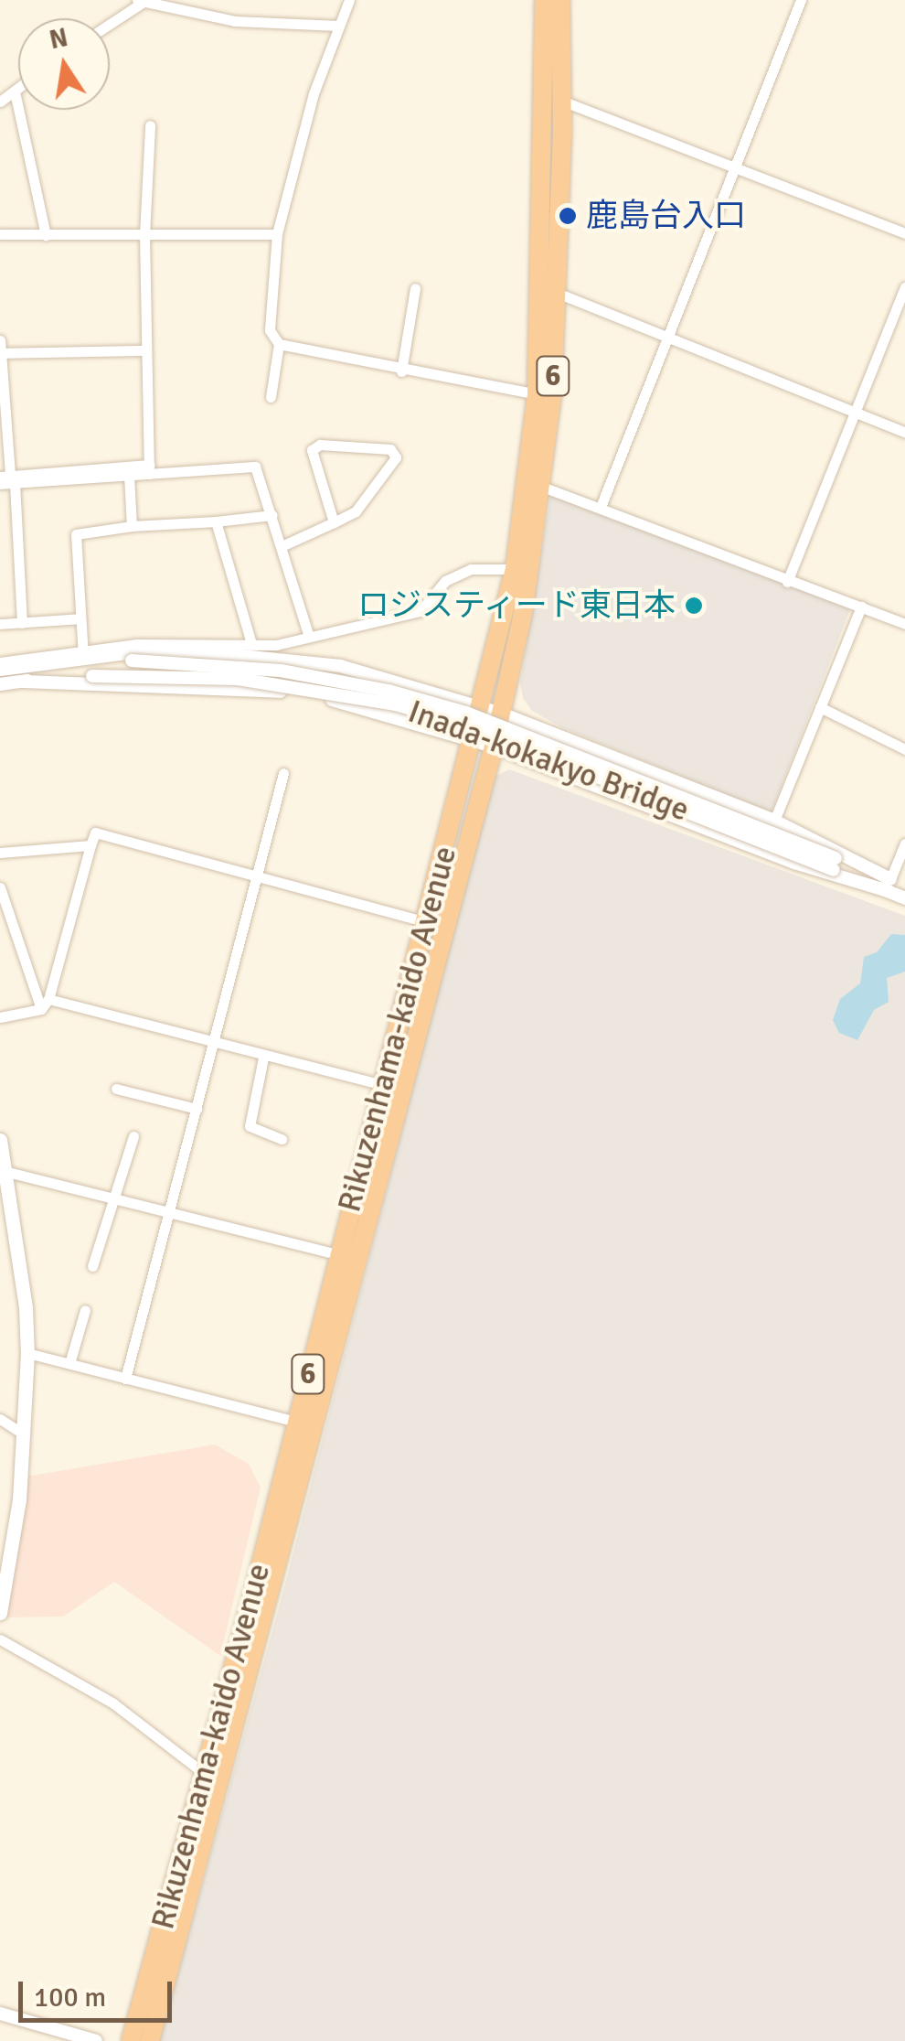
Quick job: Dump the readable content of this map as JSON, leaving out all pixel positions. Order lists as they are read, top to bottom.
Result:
{
  "streets": {
    "highway": ["6", "Rikuzenhama-kaido Avenue"],
    "street": ["Inada-kokakyo Bridge"]
  },
  "places": ["鹿島台入口", "ロジスティード東日本"],
  "scale_bar": "100 m",
  "north": "top"
}
